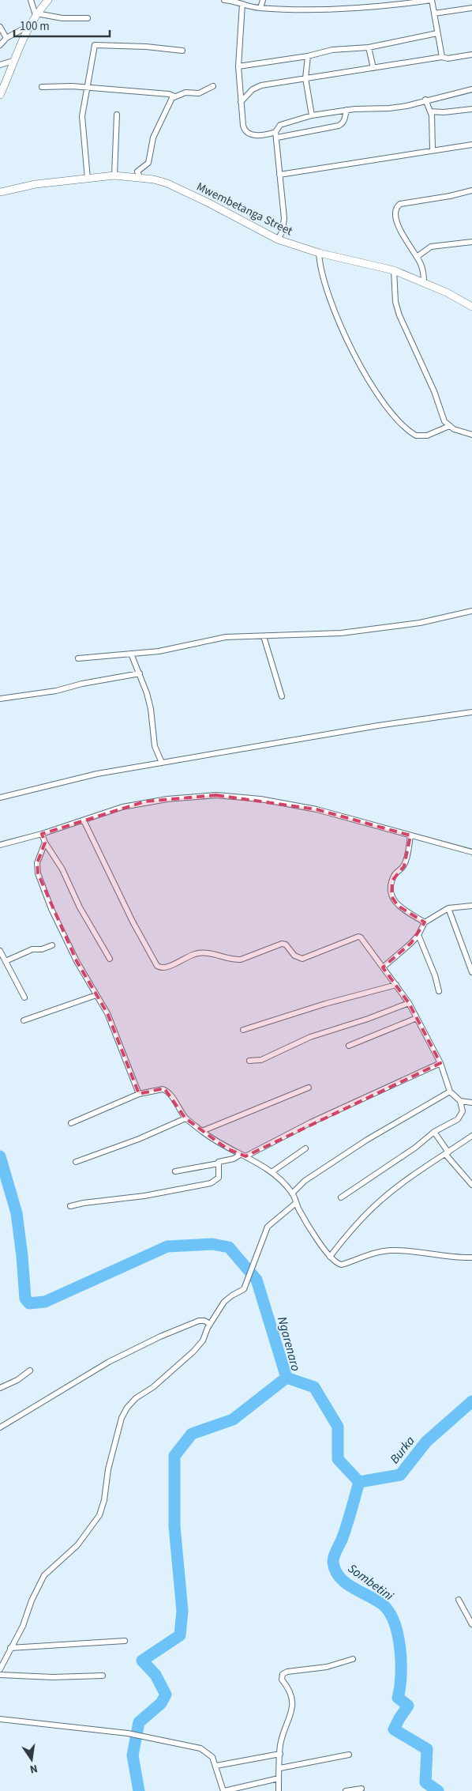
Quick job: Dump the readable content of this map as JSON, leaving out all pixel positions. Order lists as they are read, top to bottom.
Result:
{
  "streets": {
    "street": ["Mwembetanga Street"]
  },
  "water": ["Ngarenaro", "Burka", "Sombetini"],
  "scale_bar": "100 m",
  "north": "bottom"
}
